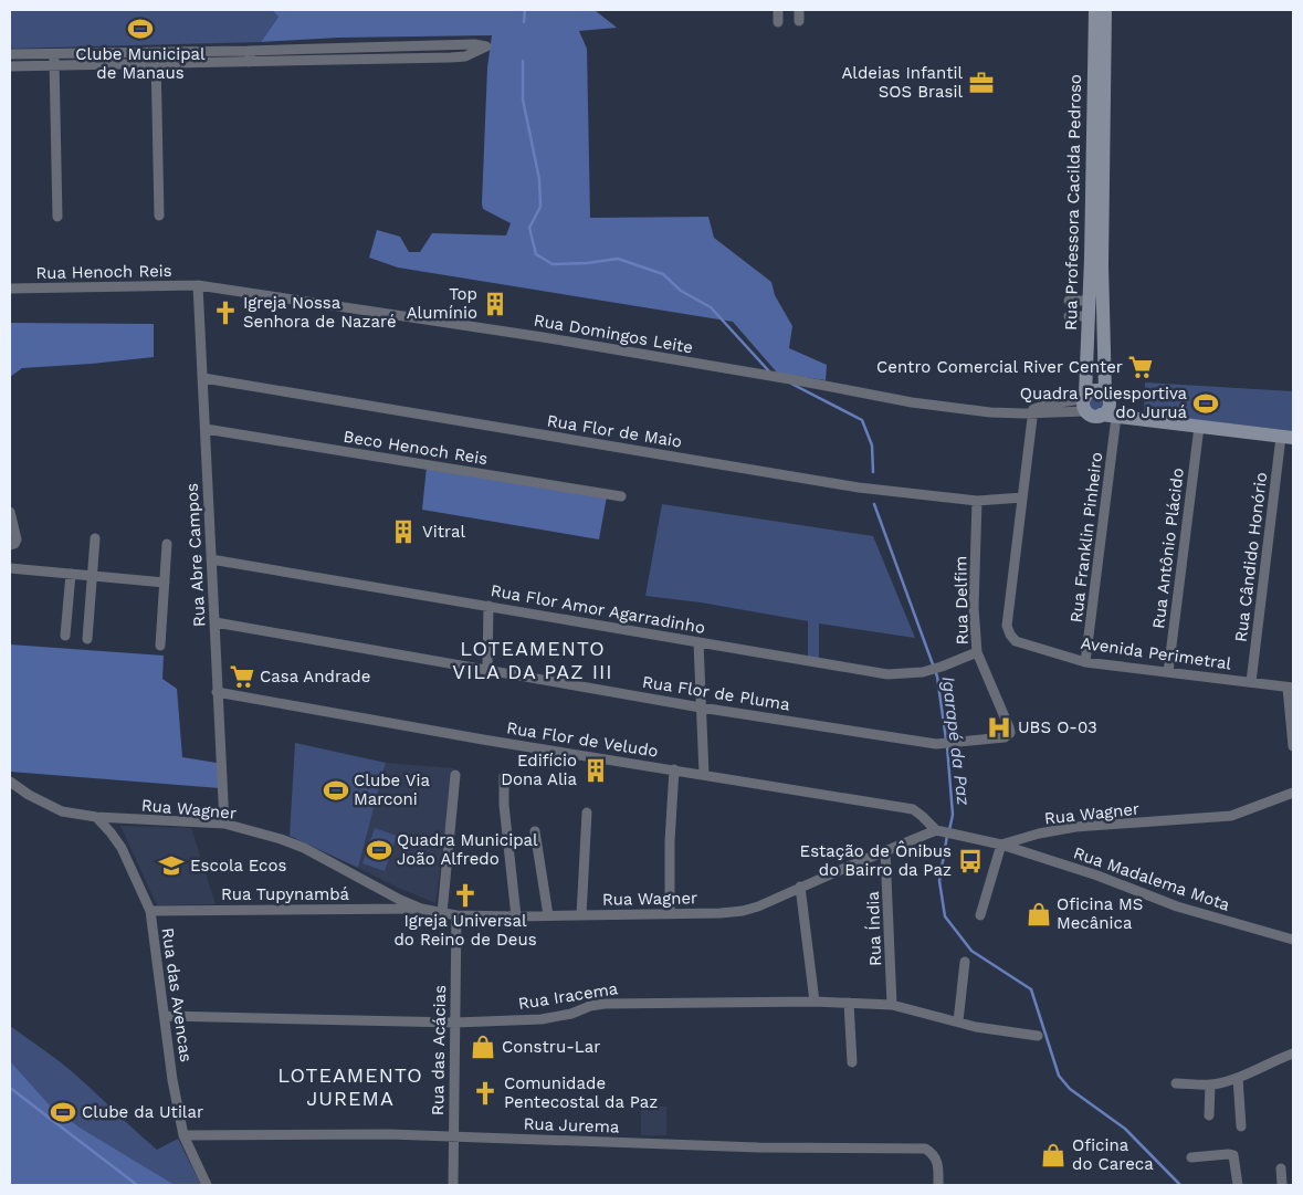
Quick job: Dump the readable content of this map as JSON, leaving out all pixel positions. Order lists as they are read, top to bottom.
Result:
{
  "streets": {
    "street": [
      "Rua Professora Cacilda Pedroso",
      "Rua Henoch Reis",
      "Rua Domingos Leite",
      "Rua Flor de Maio",
      "Beco Henoch Reis",
      "Rua Franklin Pinheiro",
      "Rua Antônio Plácido",
      "Rua Abre Campos",
      "Rua Cândido Honório",
      "Rua Delfim",
      "Rua Flor Amor Agarradinho",
      "Avenida Perimetral",
      "Rua Flor de Pluma",
      "Rua Flor de Veludo",
      "Rua Wagner",
      "Rua Madalema Mota",
      "Rua Tupynambá",
      "Rua Índia",
      "Rua das Avencas",
      "Rua Iracema",
      "Rua das Acácias",
      "Rua Jurema"
    ]
  },
  "crossings": [
    ["Rua Professora Cacilda Pedroso", "Rua Domingos Leite"],
    ["Rua Henoch Reis", "Rua Domingos Leite"],
    ["Rua Henoch Reis", "Rua Abre Campos"],
    ["Rua Domingos Leite", "Rua Abre Campos"],
    ["Rua Flor de Maio", "Rua Abre Campos"],
    ["Rua Flor de Maio", "Rua Delfim"],
    ["Rua Flor de Maio", "Avenida Perimetral"],
    ["Beco Henoch Reis", "Rua Abre Campos"],
    ["Rua Franklin Pinheiro", "Avenida Perimetral"],
    ["Rua Antônio Plácido", "Avenida Perimetral"],
    ["Rua Abre Campos", "Rua Flor Amor Agarradinho"],
    ["Rua Abre Campos", "Rua Flor de Pluma"],
    ["Rua Abre Campos", "Rua Flor de Veludo"],
    ["Rua Abre Campos", "Rua Wagner"],
    ["Rua Cândido Honório", "Avenida Perimetral"],
    ["Rua Delfim", "Rua Flor Amor Agarradinho"],
    ["Rua Delfim", "Rua Flor de Pluma"],
    ["Rua Flor de Veludo", "Rua Wagner"],
    ["Rua Wagner", "Rua Madalema Mota"],
    ["Rua Wagner", "Rua Tupynambá"],
    ["Rua Wagner", "Rua Índia"],
    ["Rua Wagner", "Rua das Avencas"],
    ["Rua Wagner", "Rua das Acácias"],
    ["Rua Tupynambá", "Rua das Avencas"],
    ["Rua Índia", "Rua Iracema"],
    ["Rua das Avencas", "Rua Iracema"],
    ["Rua das Avencas", "Rua Jurema"],
    ["Rua Iracema", "Rua das Acácias"],
    ["Rua das Acácias", "Rua Jurema"]
  ],
  "districts": ["LOTEAMENTO VILA DA PAZ III", "LOTEAMENTO JUREMA"],
  "water": ["Igarapé da Paz"],
  "places": {
    "sports": [
      "Clube Municipal de Manaus",
      "Quadra Poliesportiva do Juruá",
      "Clube Via Marconi",
      "Quadra Municipal João Alfredo",
      "Clube da Utilar"
    ],
    "office": ["Aldeias Infantil SOS Brasil"],
    "building": ["Top Alumínio", "Vitral", "Edifício Dona Alia"],
    "church": ["Igreja Nossa Senhora de Nazaré", "Igreja Universal do Reino de Deus", "Comunidade Pentecostal da Paz"],
    "supermarket": ["Centro Comercial River Center", "Casa Andrade"],
    "hospital": ["UBS O-03"],
    "bus stop": ["Estação de Ônibus do Bairro da Paz"],
    "school or university": ["Escola Ecos"],
    "shop": ["Oficina MS Mecânica", "Constru-Lar", "Oficina do Careca"]
  }
}
